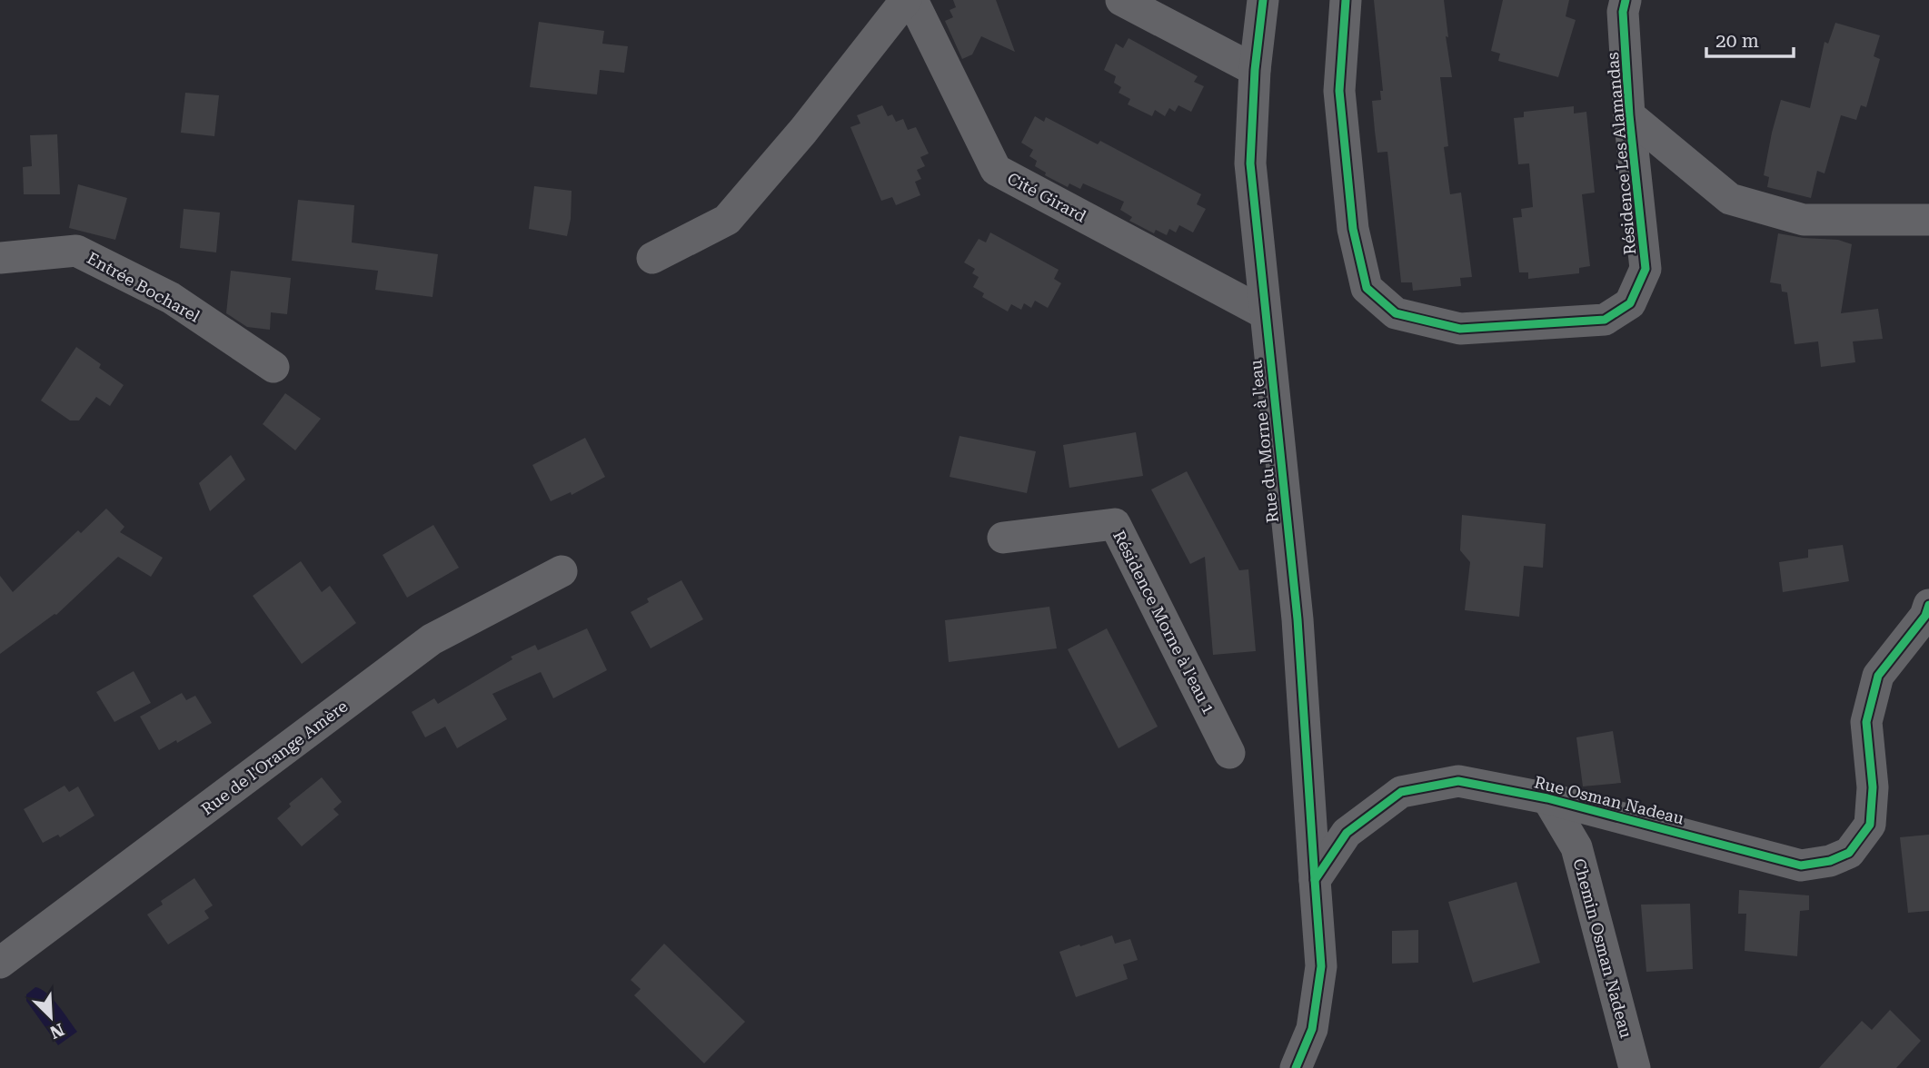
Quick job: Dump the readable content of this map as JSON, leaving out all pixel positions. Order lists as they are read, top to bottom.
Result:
{
  "streets": {
    "street": [
      "Résidence Les Alamandas",
      "Cité Girard",
      "Entrée Bocharel",
      "Rue du Morne à l'eau",
      "Résidence Morne à l'eau 1",
      "Rue de l'Orange Amère",
      "Rue Osman Nadeau",
      "Chemin Osman Nadeau"
    ]
  },
  "crossings": [
    ["Cité Girard", "Rue du Morne à l'eau"],
    ["Rue du Morne à l'eau", "Rue Osman Nadeau"],
    ["Rue Osman Nadeau", "Chemin Osman Nadeau"]
  ],
  "scale_bar": "20 m",
  "north": "bottom right"
}
